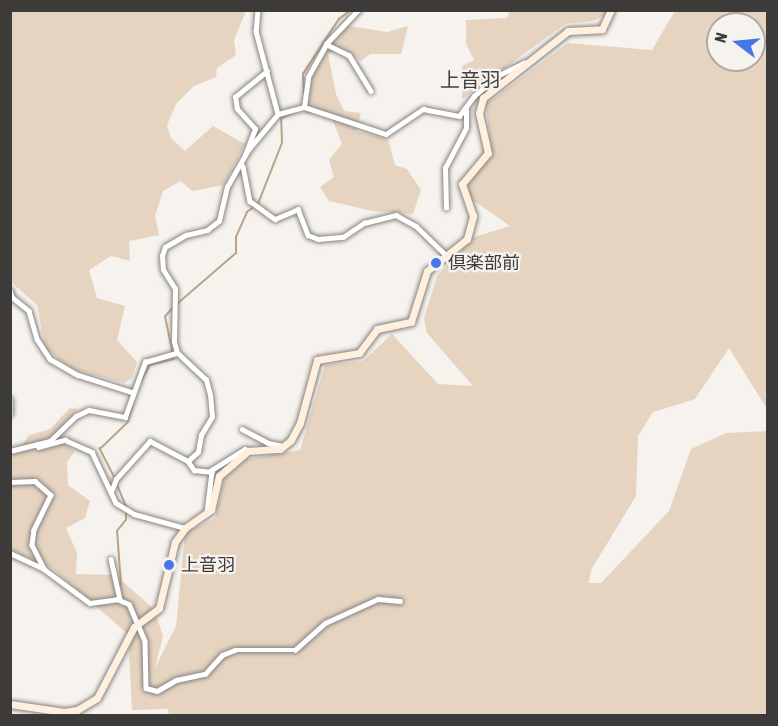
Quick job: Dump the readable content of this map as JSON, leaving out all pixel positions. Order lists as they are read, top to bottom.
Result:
{
  "districts": ["上音羽"],
  "places": ["倶楽部前", "上音羽"],
  "north": "left"
}
